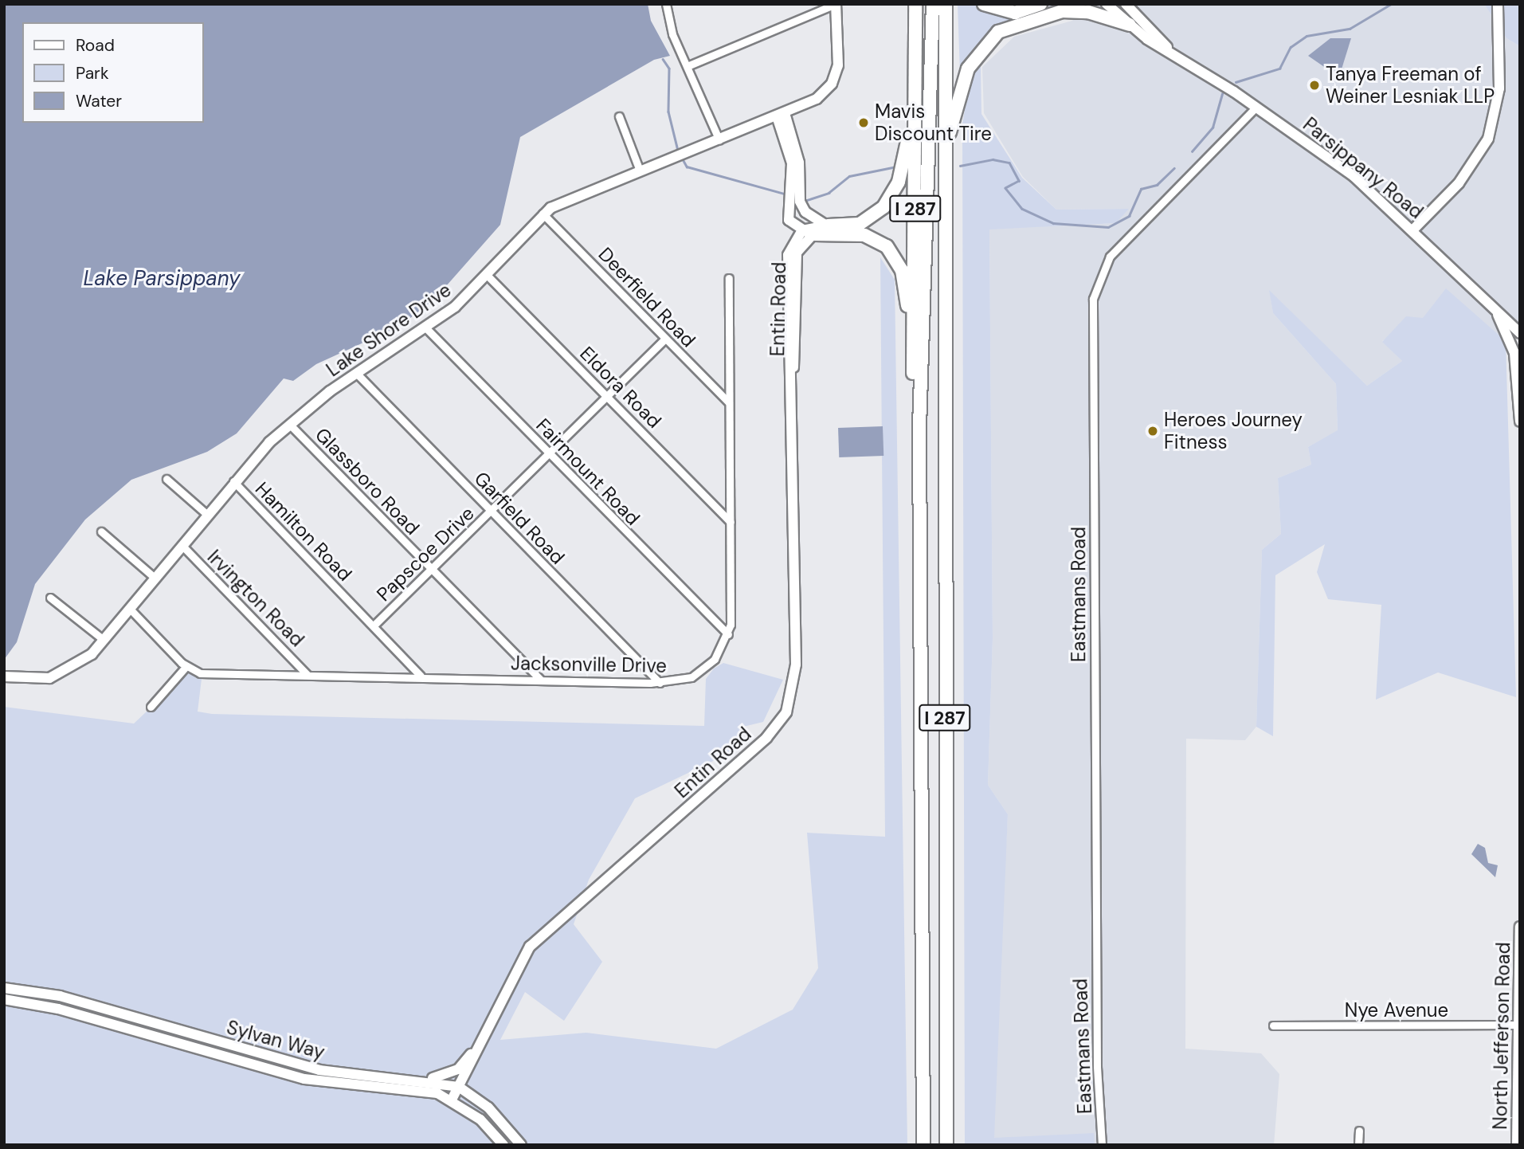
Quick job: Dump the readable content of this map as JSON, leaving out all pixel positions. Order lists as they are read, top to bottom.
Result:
{
  "streets": {
    "highway": ["I 287"],
    "street": [
      "Parsippany Road",
      "Deerfield Road",
      "Entin Road",
      "Lake Shore Drive",
      "Eldora Road",
      "Fairmount Road",
      "Glassboro Road",
      "Garfield Road",
      "Hamilton Road",
      "Papscoe Drive",
      "Eastmans Road",
      "Irvington Road",
      "Jacksonville Drive",
      "Nye Avenue",
      "North Jefferson Road",
      "Sylvan Way"
    ]
  },
  "crossings": [
    ["Parsippany Road", "Eastmans Road"],
    ["Deerfield Road", "Lake Shore Drive"],
    ["Deerfield Road", "Papscoe Drive"],
    ["Entin Road", "Sylvan Way"],
    ["Lake Shore Drive", "Eldora Road"],
    ["Lake Shore Drive", "Fairmount Road"],
    ["Lake Shore Drive", "Glassboro Road"],
    ["Lake Shore Drive", "Garfield Road"],
    ["Lake Shore Drive", "Hamilton Road"],
    ["Lake Shore Drive", "Irvington Road"],
    ["Eldora Road", "Papscoe Drive"],
    ["Fairmount Road", "Papscoe Drive"],
    ["Fairmount Road", "Jacksonville Drive"],
    ["Glassboro Road", "Papscoe Drive"],
    ["Glassboro Road", "Jacksonville Drive"],
    ["Garfield Road", "Papscoe Drive"],
    ["Garfield Road", "Jacksonville Drive"],
    ["Hamilton Road", "Papscoe Drive"],
    ["Hamilton Road", "Jacksonville Drive"],
    ["Irvington Road", "Jacksonville Drive"],
    ["Nye Avenue", "North Jefferson Road"]
  ],
  "water": ["Lake Parsippany"],
  "places": ["Tanya Freeman of Weiner Lesniak LLP", "Mavis Discount Tire", "Heroes Journey Fitness"],
  "legend": ["Road", "Park", "Water"]
}
